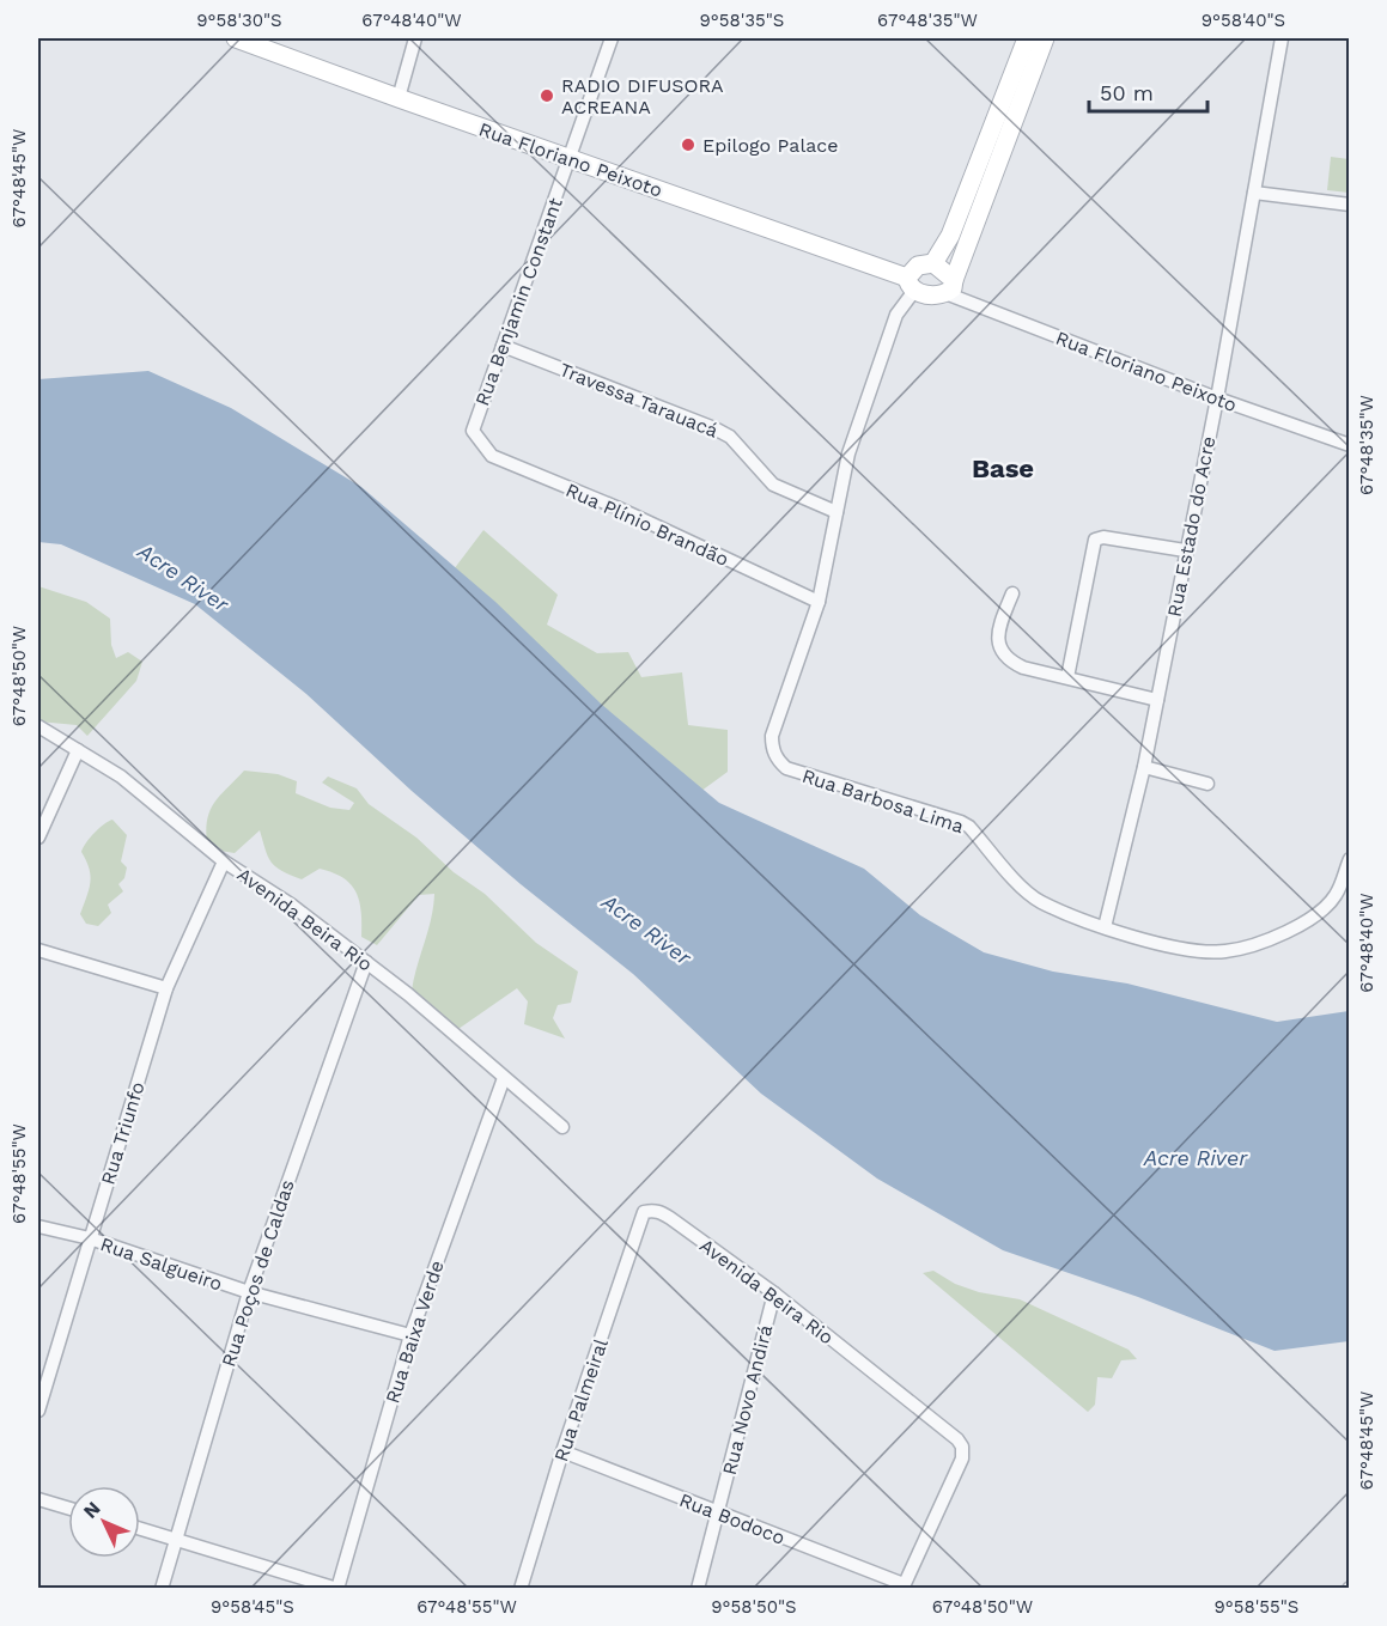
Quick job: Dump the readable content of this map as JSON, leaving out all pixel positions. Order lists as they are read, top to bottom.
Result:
{
  "streets": {
    "main road": ["Rua Floriano Peixoto"],
    "street": [
      "Rua Benjamin Constant",
      "Travessa Tarauacá",
      "Rua Plínio Brandão",
      "Rua Estado do Acre",
      "Rua Barbosa Lima",
      "Avenida Beira Rio",
      "Rua Triunfo",
      "Rua Salgueiro",
      "Rua Poços de Caldas",
      "Rua Baixa Verde",
      "Rua Palmeiral",
      "Rua Novo Andirá",
      "Rua Bodoco"
    ]
  },
  "crossings": [
    ["Rua Floriano Peixoto", "Rua Benjamin Constant"],
    ["Rua Floriano Peixoto", "Rua Estado do Acre"],
    ["Rua Benjamin Constant", "Travessa Tarauacá"],
    ["Rua Benjamin Constant", "Rua Plínio Brandão"],
    ["Rua Plínio Brandão", "Rua Barbosa Lima"],
    ["Rua Estado do Acre", "Rua Barbosa Lima"],
    ["Avenida Beira Rio", "Rua Triunfo"],
    ["Avenida Beira Rio", "Rua Poços de Caldas"],
    ["Avenida Beira Rio", "Rua Baixa Verde"],
    ["Avenida Beira Rio", "Rua Palmeiral"],
    ["Avenida Beira Rio", "Rua Novo Andirá"],
    ["Avenida Beira Rio", "Rua Bodoco"],
    ["Rua Triunfo", "Rua Salgueiro"],
    ["Rua Salgueiro", "Rua Poços de Caldas"],
    ["Rua Salgueiro", "Rua Baixa Verde"],
    ["Rua Palmeiral", "Rua Bodoco"],
    ["Rua Novo Andirá", "Rua Bodoco"]
  ],
  "districts": ["Base"],
  "water": ["Acre River"],
  "places": ["RADIO DIFUSORA ACREANA", "Epilogo Palace"],
  "scale_bar": "50 m",
  "north": "top left",
  "coordinates": [
    "9°58'30\"S",
    "67°48'40\"W",
    "9°58'35\"S",
    "67°48'35\"W",
    "9°58'40\"S",
    "67°48'45\"W",
    "67°48'50\"W",
    "67°48'55\"W",
    "9°58'45\"S",
    "9°58'50\"S",
    "9°58'55\"S"
  ]
}
